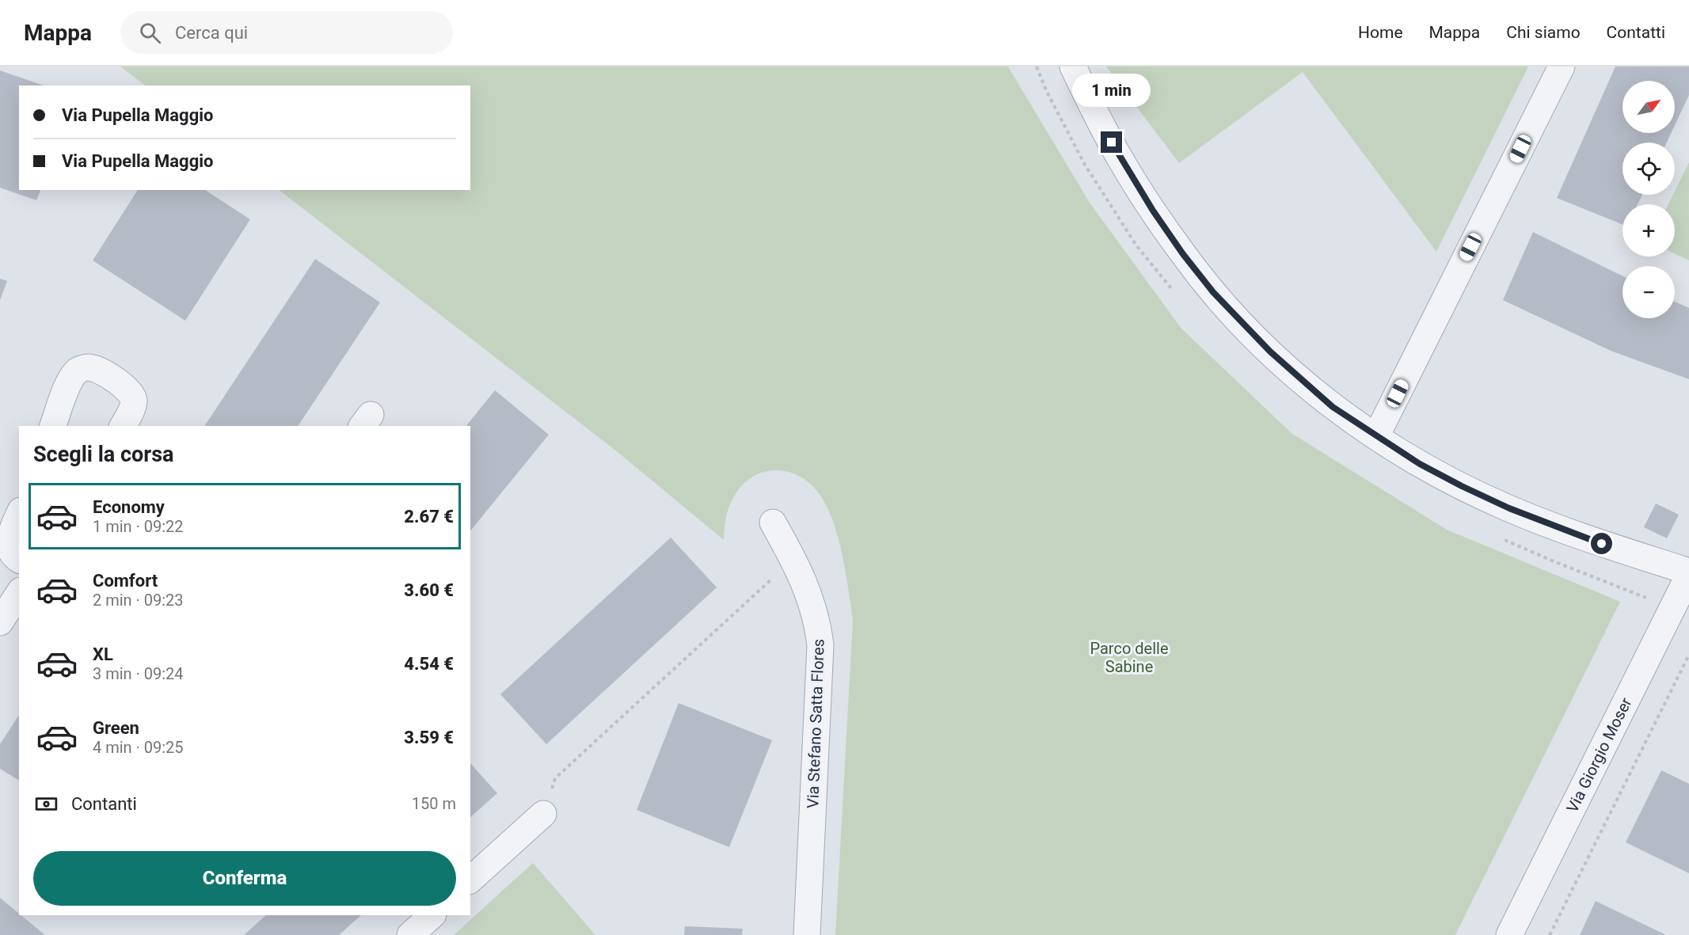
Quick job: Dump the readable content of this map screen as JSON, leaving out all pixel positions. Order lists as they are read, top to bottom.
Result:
{
  "streets": {
    "street": ["Via Stefano Satta Flores", "Via Giorgio Moser"]
  },
  "parks": ["Parco delle Sabine"],
  "north": "top right",
  "page": {
    "header": "Mappa",
    "search": "Cerca qui",
    "nav": [
      "Home",
      "Mappa",
      "Chi siamo",
      "Contatti"
    ],
    "bubble": "1 min",
    "map_buttons": ["+", "−"],
    "banner": ["Via Pupella Maggio", "Via Pupella Maggio"],
    "heading": "Scegli la corsa",
    "list": [
      {
        "name": "Economy",
        "note": "1 min · 09:22",
        "value": "2.67 €"
      },
      {
        "name": "Comfort",
        "note": "2 min · 09:23",
        "value": "3.60 €"
      },
      {
        "name": "XL",
        "note": "3 min · 09:24",
        "value": "4.54 €"
      },
      {
        "name": "Green",
        "note": "4 min · 09:25",
        "value": "3.59 €"
      }
    ],
    "pay": ["Contanti", "150 m"],
    "buttons": "Conferma"
  }
}
